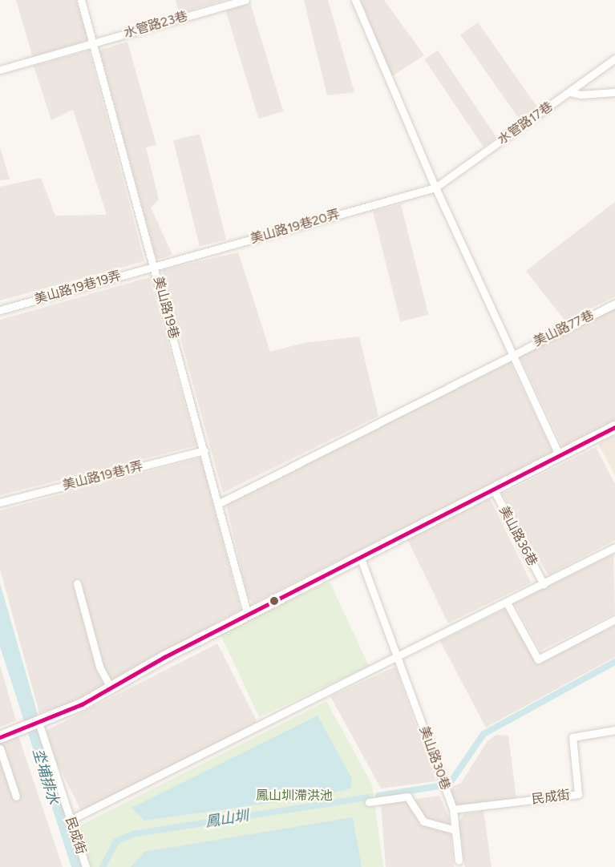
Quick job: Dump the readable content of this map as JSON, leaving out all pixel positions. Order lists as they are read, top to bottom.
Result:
{
  "streets": {
    "street": [
      "水管路23巷",
      "水管路17巷",
      "美山路19巷20弄",
      "美山路19巷19弄",
      "美山路19巷",
      "美山路77巷",
      "美山路19巷1弄",
      "美山路36巷",
      "美山路30巷",
      "民成街"
    ]
  },
  "crossings": [
    ["水管路23巷", "美山路19巷"],
    ["水管路17巷", "美山路19巷20弄"],
    ["美山路19巷20弄", "美山路19巷19弄"],
    ["美山路19巷20弄", "美山路19巷"],
    ["美山路19巷19弄", "美山路19巷"],
    ["美山路19巷", "美山路77巷"],
    ["美山路19巷", "美山路19巷1弄"],
    ["美山路30巷", "民成街"]
  ],
  "water": ["坔埔排水", "鳳山圳"],
  "parks": ["鳳山圳滯洪池"]
}
